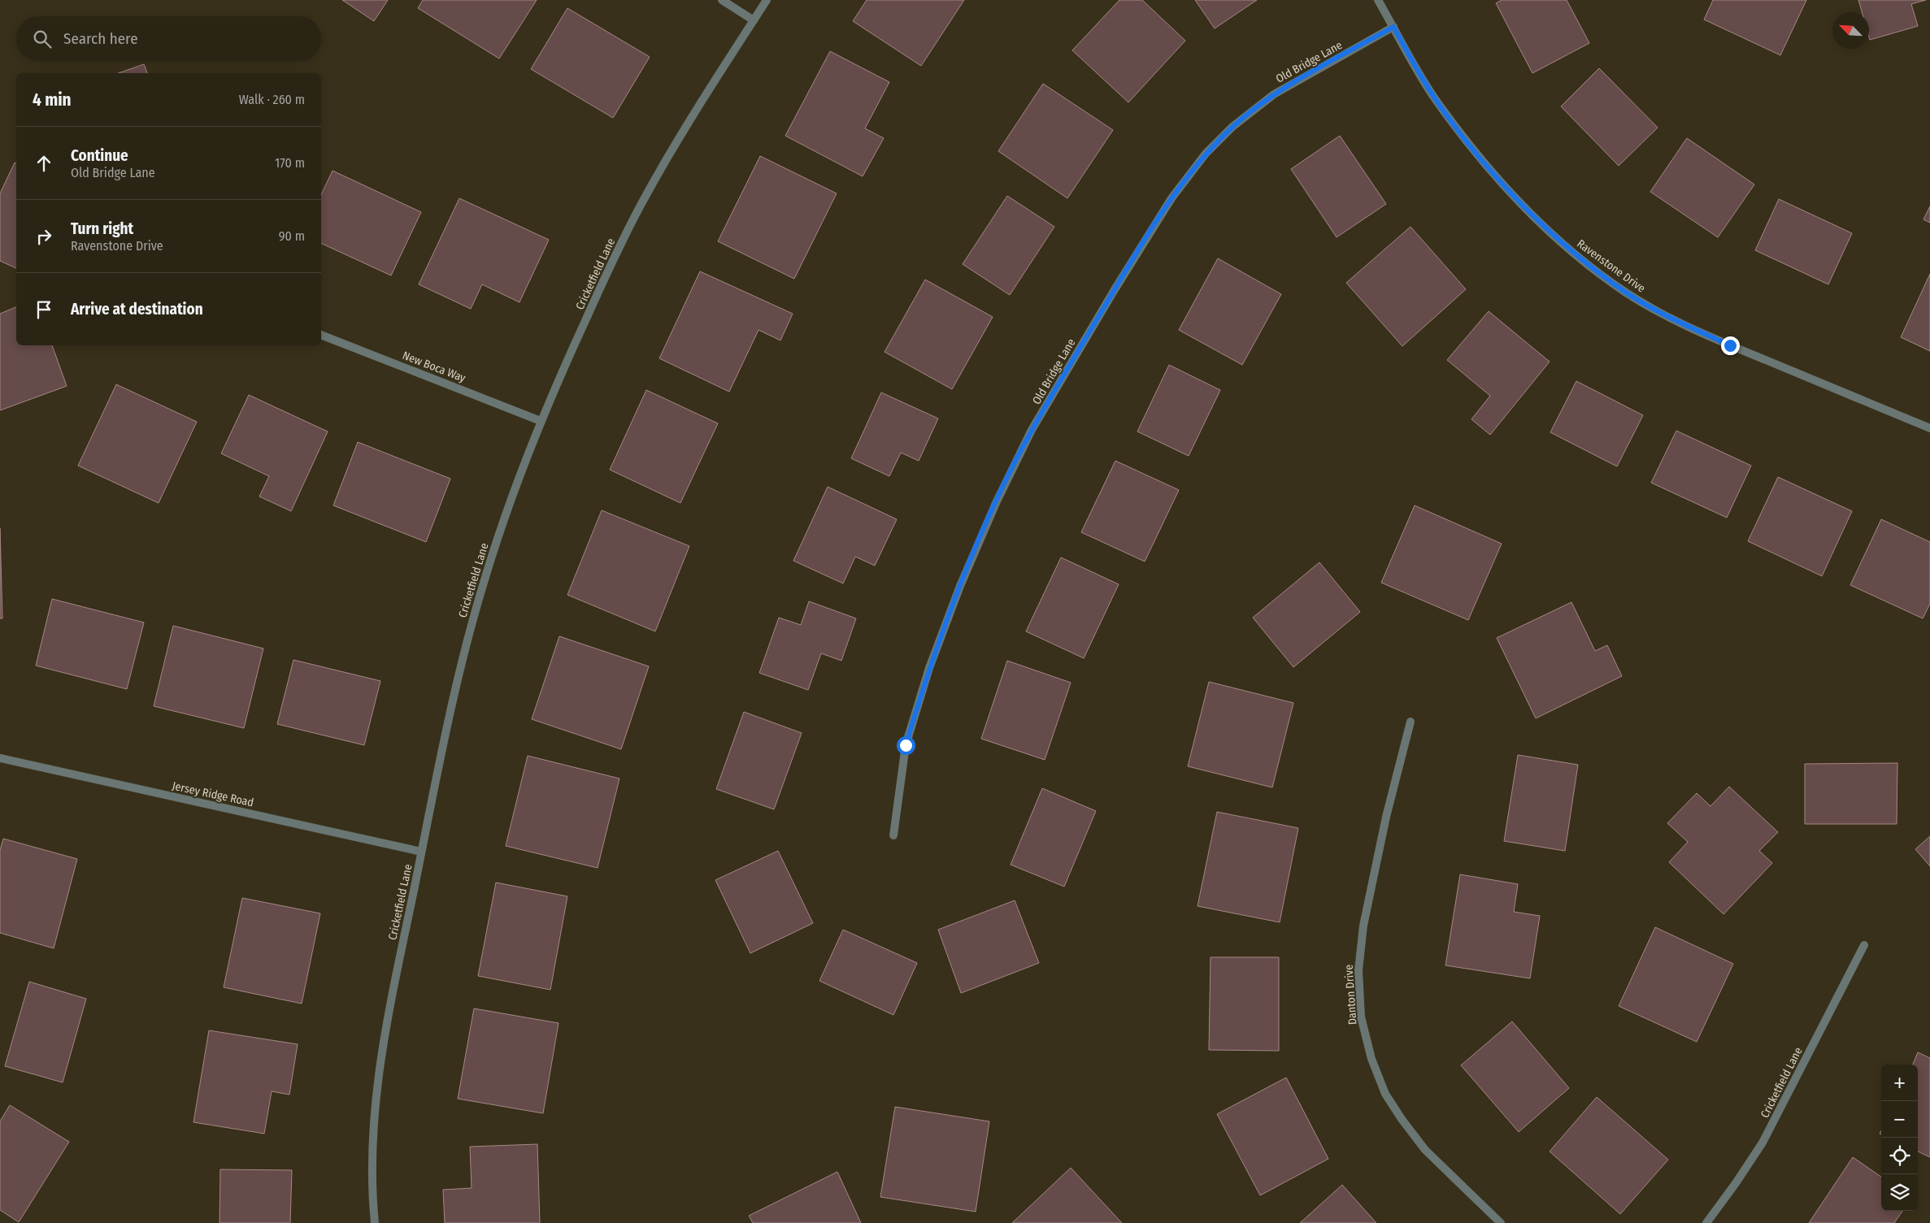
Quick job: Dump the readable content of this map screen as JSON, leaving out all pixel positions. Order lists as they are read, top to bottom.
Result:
{
  "streets": {
    "street": [
      "Old Bridge Lane",
      "Ravenstone Drive",
      "Cricketfield Lane",
      "New Boca Way",
      "Jersey Ridge Road",
      "Danton Drive"
    ]
  },
  "crossings": [
    ["Old Bridge Lane", "Ravenstone Drive"],
    ["Cricketfield Lane", "New Boca Way"],
    ["Cricketfield Lane", "Jersey Ridge Road"]
  ],
  "north": "top left",
  "page": {
    "search": "Search here",
    "heading": ["4 min", "Walk · 260 m"],
    "list": [
      ["Continue", "Old Bridge Lane", "170 m"],
      ["Turn right", "Ravenstone Drive", "90 m"],
      "Arrive at destination"
    ],
    "map_buttons": ["+", "−"]
  }
}
